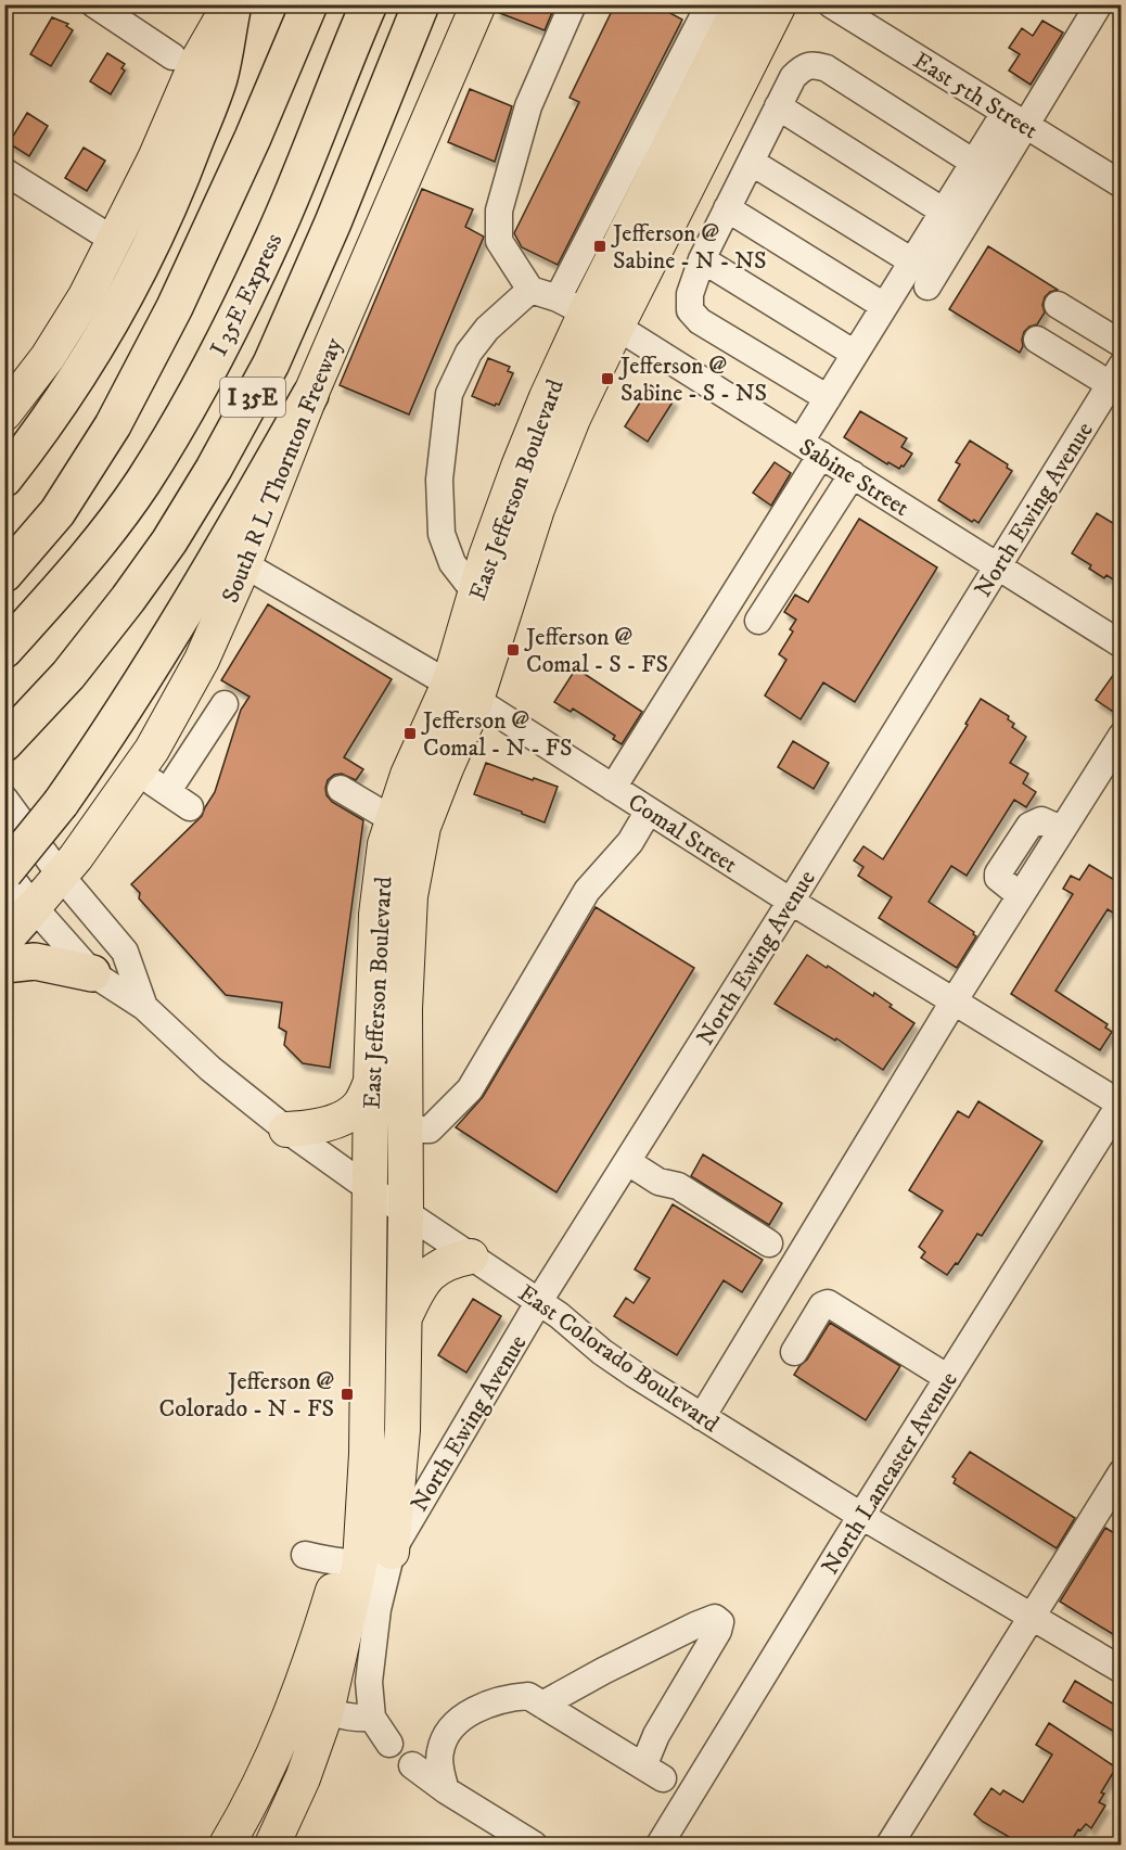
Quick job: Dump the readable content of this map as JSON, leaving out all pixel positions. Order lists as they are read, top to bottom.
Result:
{
  "streets": {
    "highway": ["I 35E Express", "I 35E", "South R L Thornton Freeway"],
    "main road": ["East Jefferson Boulevard"],
    "street": [
      "East 5th Street",
      "Sabine Street",
      "North Ewing Avenue",
      "Comal Street",
      "East Colorado Boulevard",
      "North Lancaster Avenue"
    ]
  },
  "crossings": [
    ["South R L Thornton Freeway", "Comal Street"],
    ["South R L Thornton Freeway", "East Colorado Boulevard"],
    ["Sabine Street", "East Jefferson Boulevard"],
    ["Sabine Street", "North Ewing Avenue"],
    ["East Jefferson Boulevard", "North Ewing Avenue"],
    ["East Jefferson Boulevard", "Comal Street"],
    ["East Jefferson Boulevard", "East Colorado Boulevard"],
    ["North Ewing Avenue", "Comal Street"],
    ["North Ewing Avenue", "East Colorado Boulevard"],
    ["Comal Street", "North Lancaster Avenue"],
    ["East Colorado Boulevard", "North Lancaster Avenue"]
  ],
  "places": {
    "transit": [
      "Jefferson @ Sabine - N - NS",
      "Jefferson @ Sabine - S - NS",
      "Jefferson @ Comal - S - FS",
      "Jefferson @ Comal - N - FS",
      "Jefferson @ Colorado - N - FS"
    ]
  }
}
